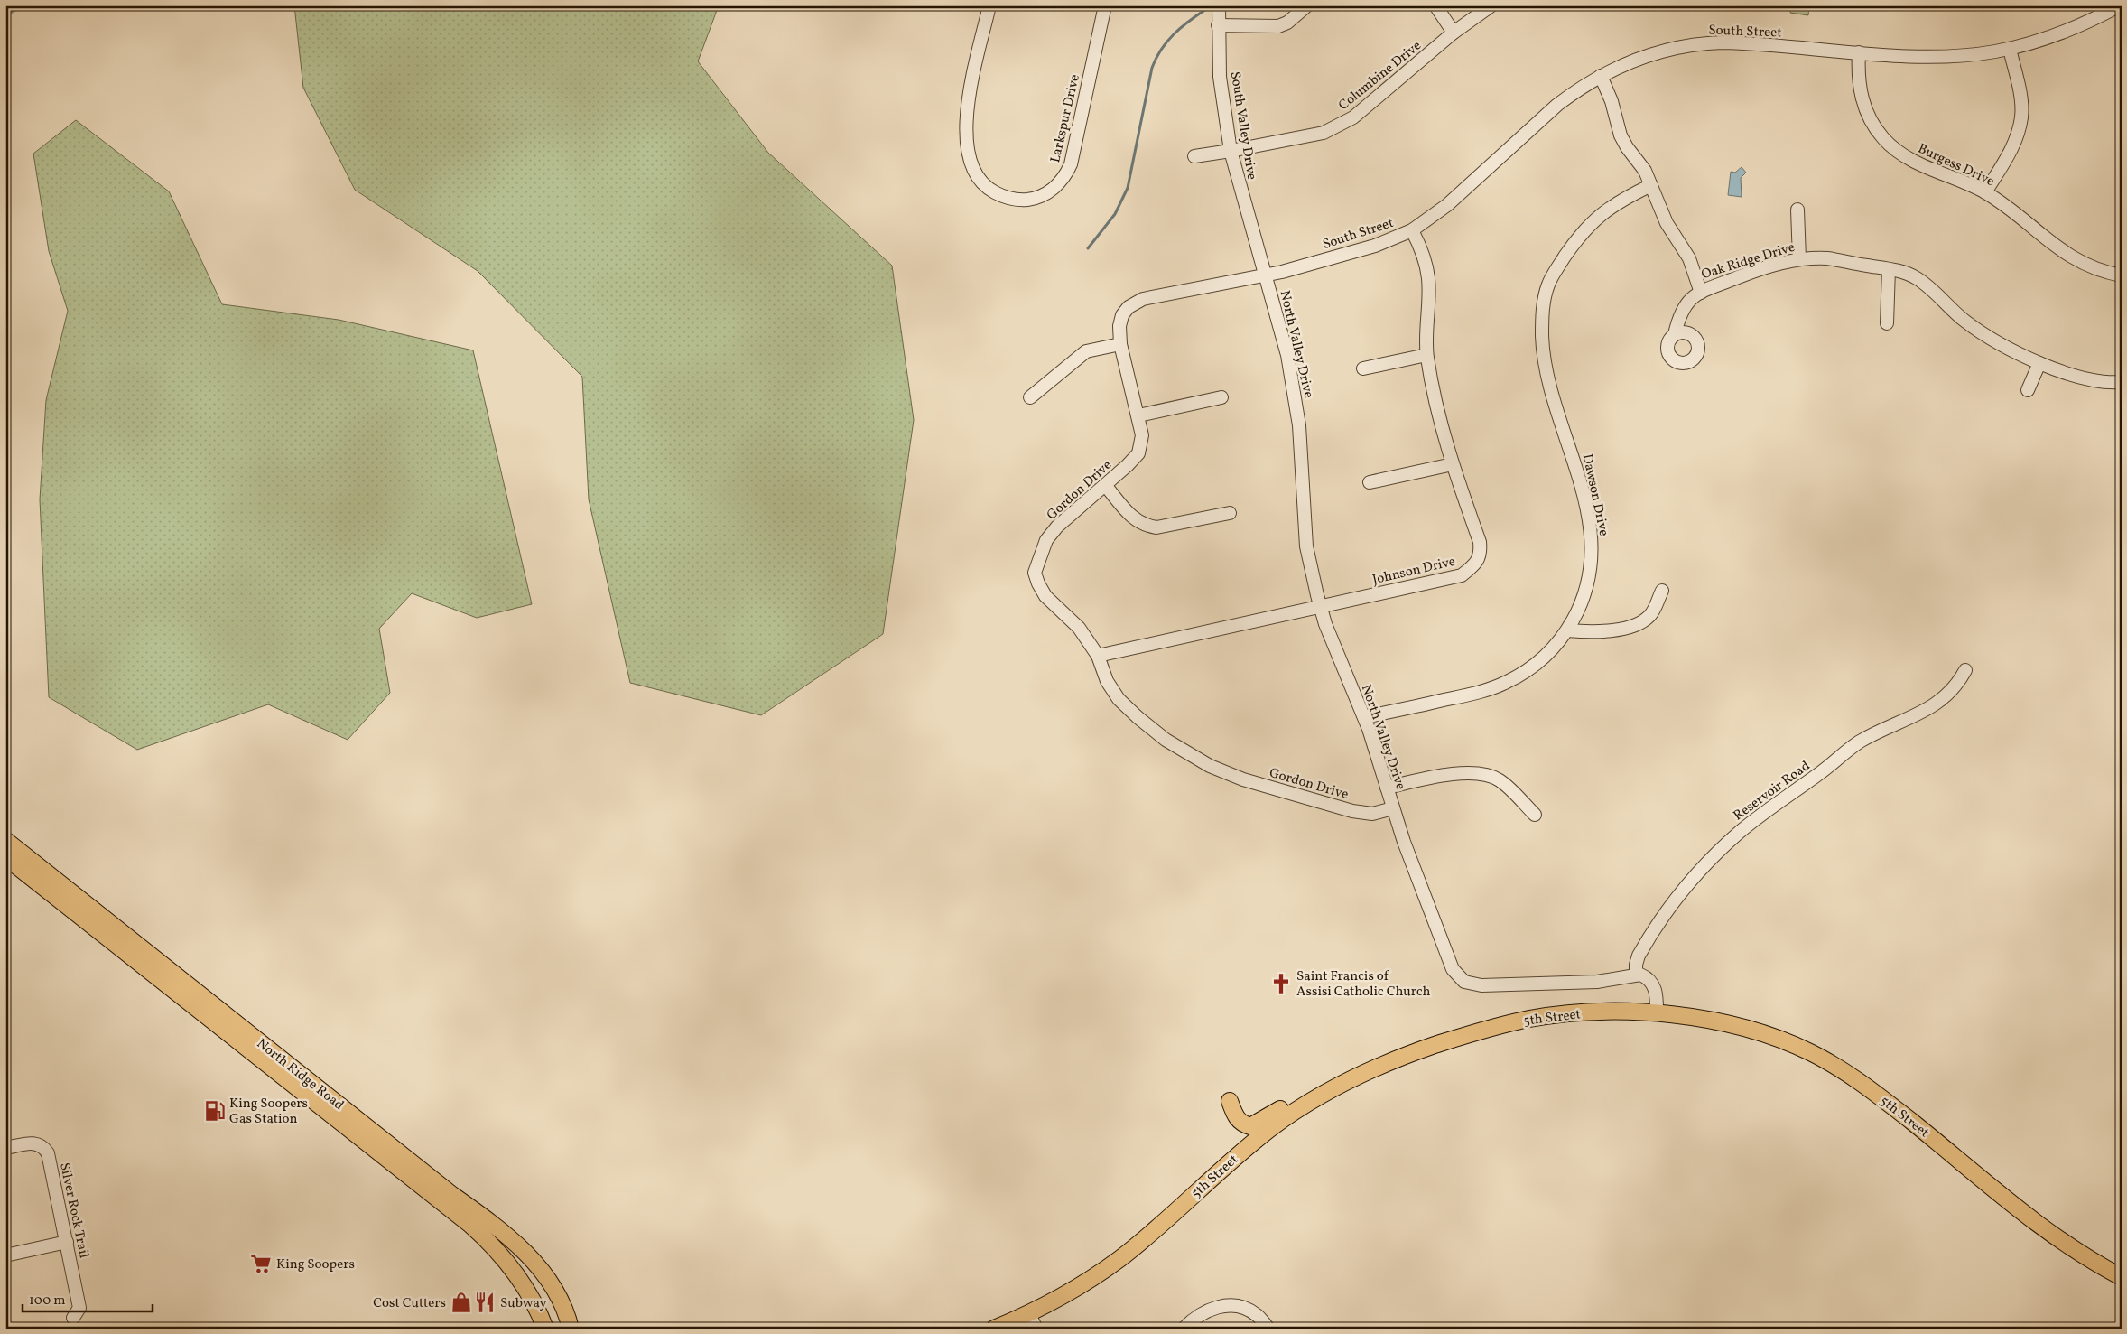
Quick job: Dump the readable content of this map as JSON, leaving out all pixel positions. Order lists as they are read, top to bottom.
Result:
{
  "streets": {
    "main road": ["5th Street", "North Ridge Road"],
    "street": [
      "South Street",
      "Columbine Drive",
      "Larkspur Drive",
      "South Valley Drive",
      "Burgess Drive",
      "Oak Ridge Drive",
      "North Valley Drive",
      "Gordon Drive",
      "Dawson Drive",
      "Johnson Drive",
      "Reservoir Road",
      "Silver Rock Trail"
    ]
  },
  "crossings": [
    ["South Street", "South Valley Drive"],
    ["South Street", "Burgess Drive"],
    ["South Street", "Oak Ridge Drive"],
    ["South Street", "North Valley Drive"],
    ["South Street", "Gordon Drive"],
    ["South Street", "Johnson Drive"],
    ["Columbine Drive", "South Valley Drive"],
    ["South Valley Drive", "North Valley Drive"],
    ["South Valley Drive", "Gordon Drive"],
    ["Oak Ridge Drive", "Dawson Drive"],
    ["North Valley Drive", "Gordon Drive"],
    ["North Valley Drive", "Dawson Drive"],
    ["North Valley Drive", "Johnson Drive"],
    ["North Valley Drive", "Reservoir Road"],
    ["Gordon Drive", "Johnson Drive"]
  ],
  "places": {
    "church": ["Saint Francis of Assisi Catholic Church"],
    "fuel station": ["King Soopers Gas Station"],
    "supermarket": ["King Soopers"],
    "shop": ["Cost Cutters"],
    "restaurant": ["Subway"]
  },
  "scale_bar": "100 m"
}
